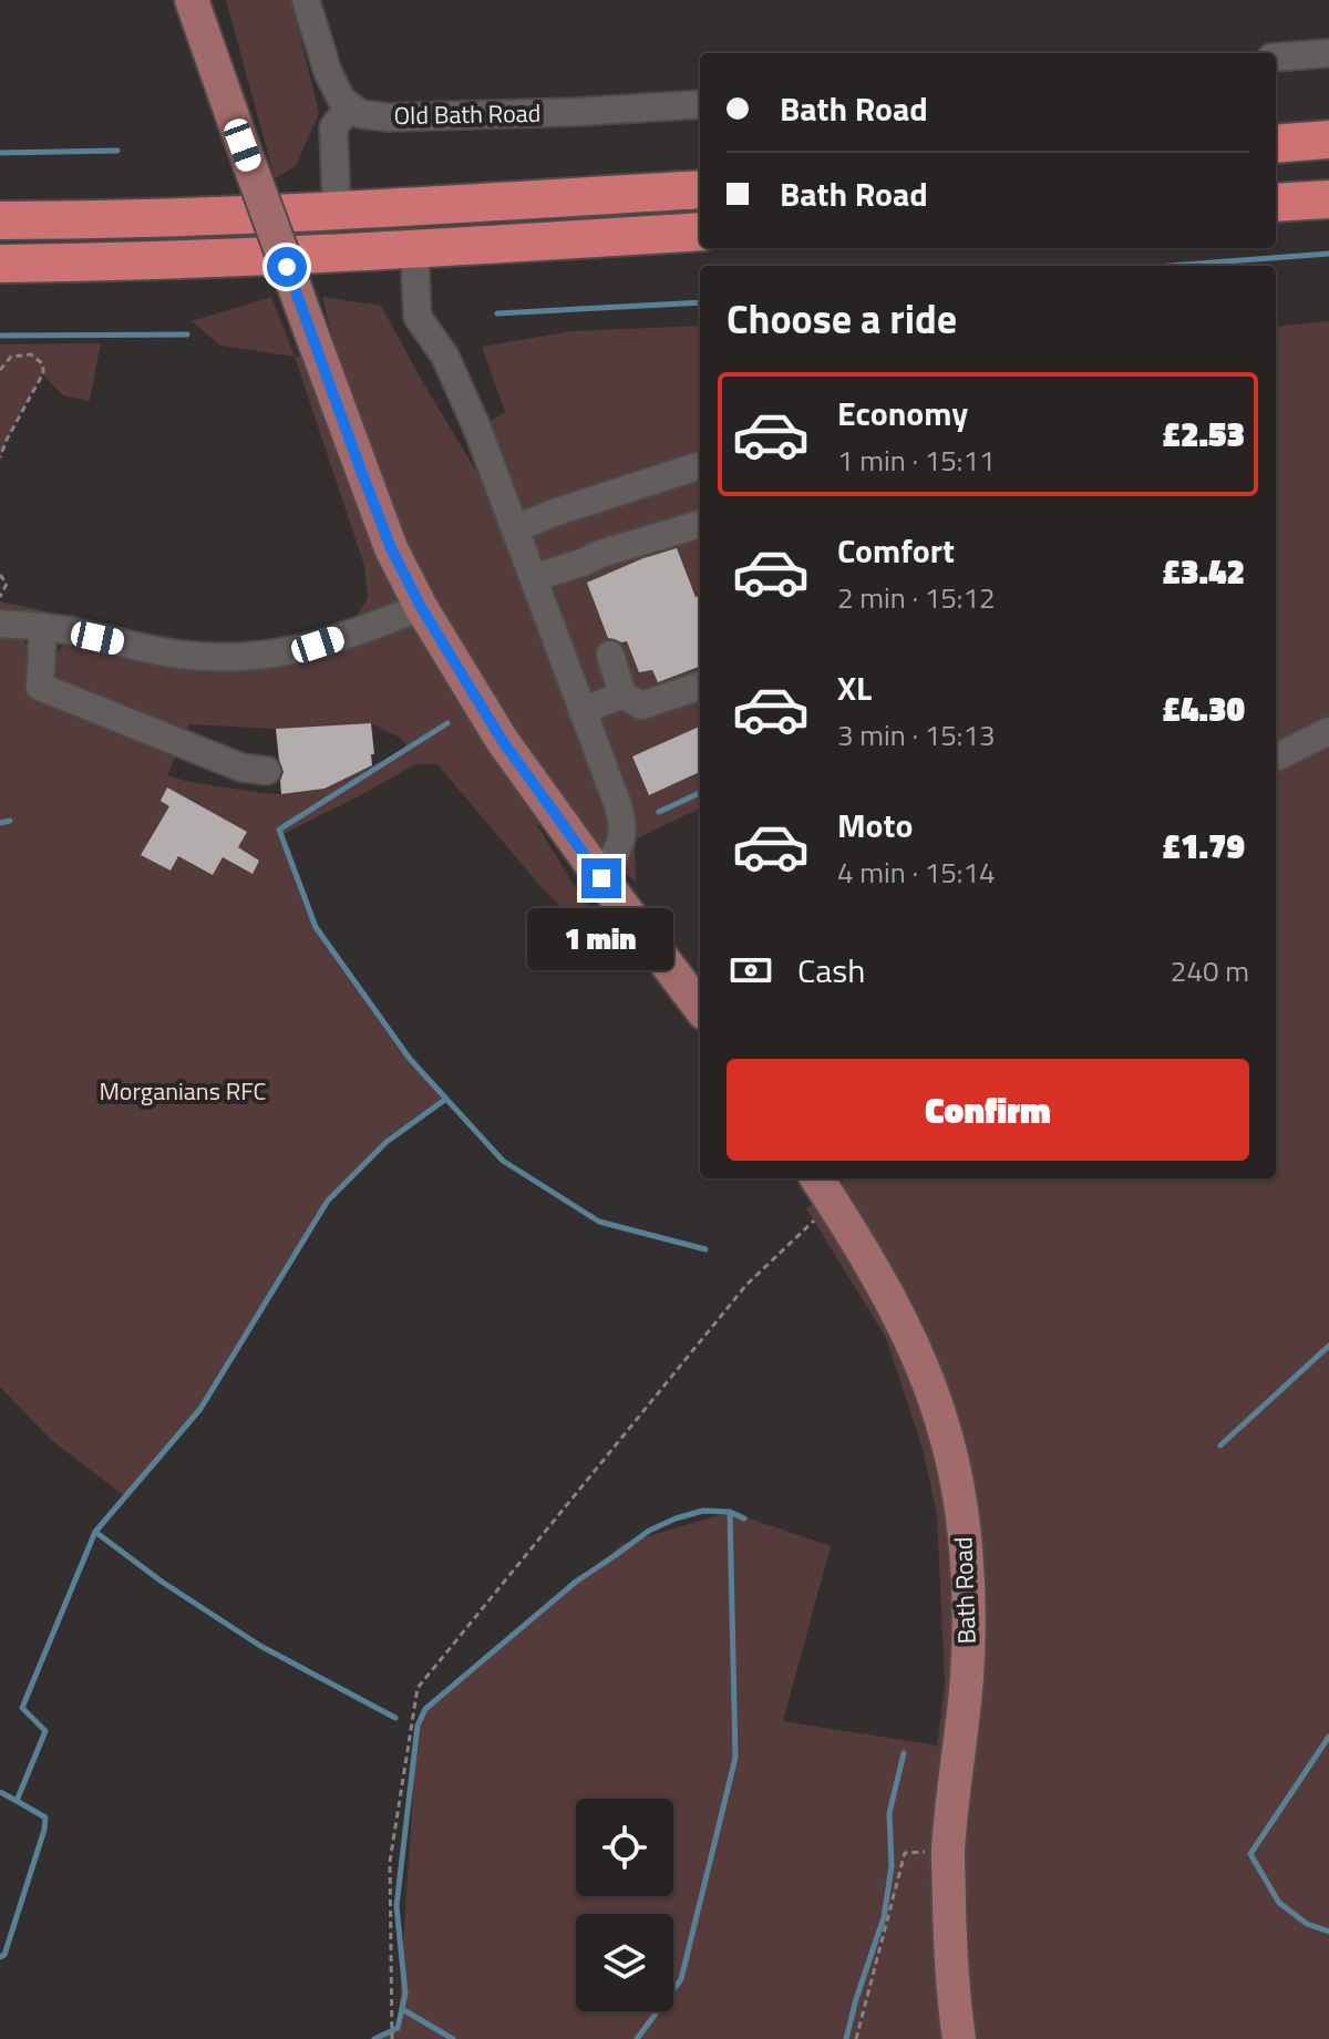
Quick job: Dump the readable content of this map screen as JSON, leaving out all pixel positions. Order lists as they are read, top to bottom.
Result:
{
  "streets": {
    "main road": ["Bath Road"],
    "street": ["Old Bath Road"]
  },
  "parks": ["Morganians RFC"],
  "page": {
    "banner": ["Bath Road", "Bath Road"],
    "heading": "Choose a ride",
    "list": [
      {
        "name": "Economy",
        "note": "1 min · 15:11",
        "value": "£2.53"
      },
      {
        "name": "Comfort",
        "note": "2 min · 15:12",
        "value": "£3.42"
      },
      {
        "name": "XL",
        "note": "3 min · 15:13",
        "value": "£4.30"
      },
      {
        "name": "Moto",
        "note": "4 min · 15:14",
        "value": "£1.79"
      }
    ],
    "bubble": "1 min",
    "pay": ["Cash", "240 m"],
    "buttons": "Confirm"
  }
}
